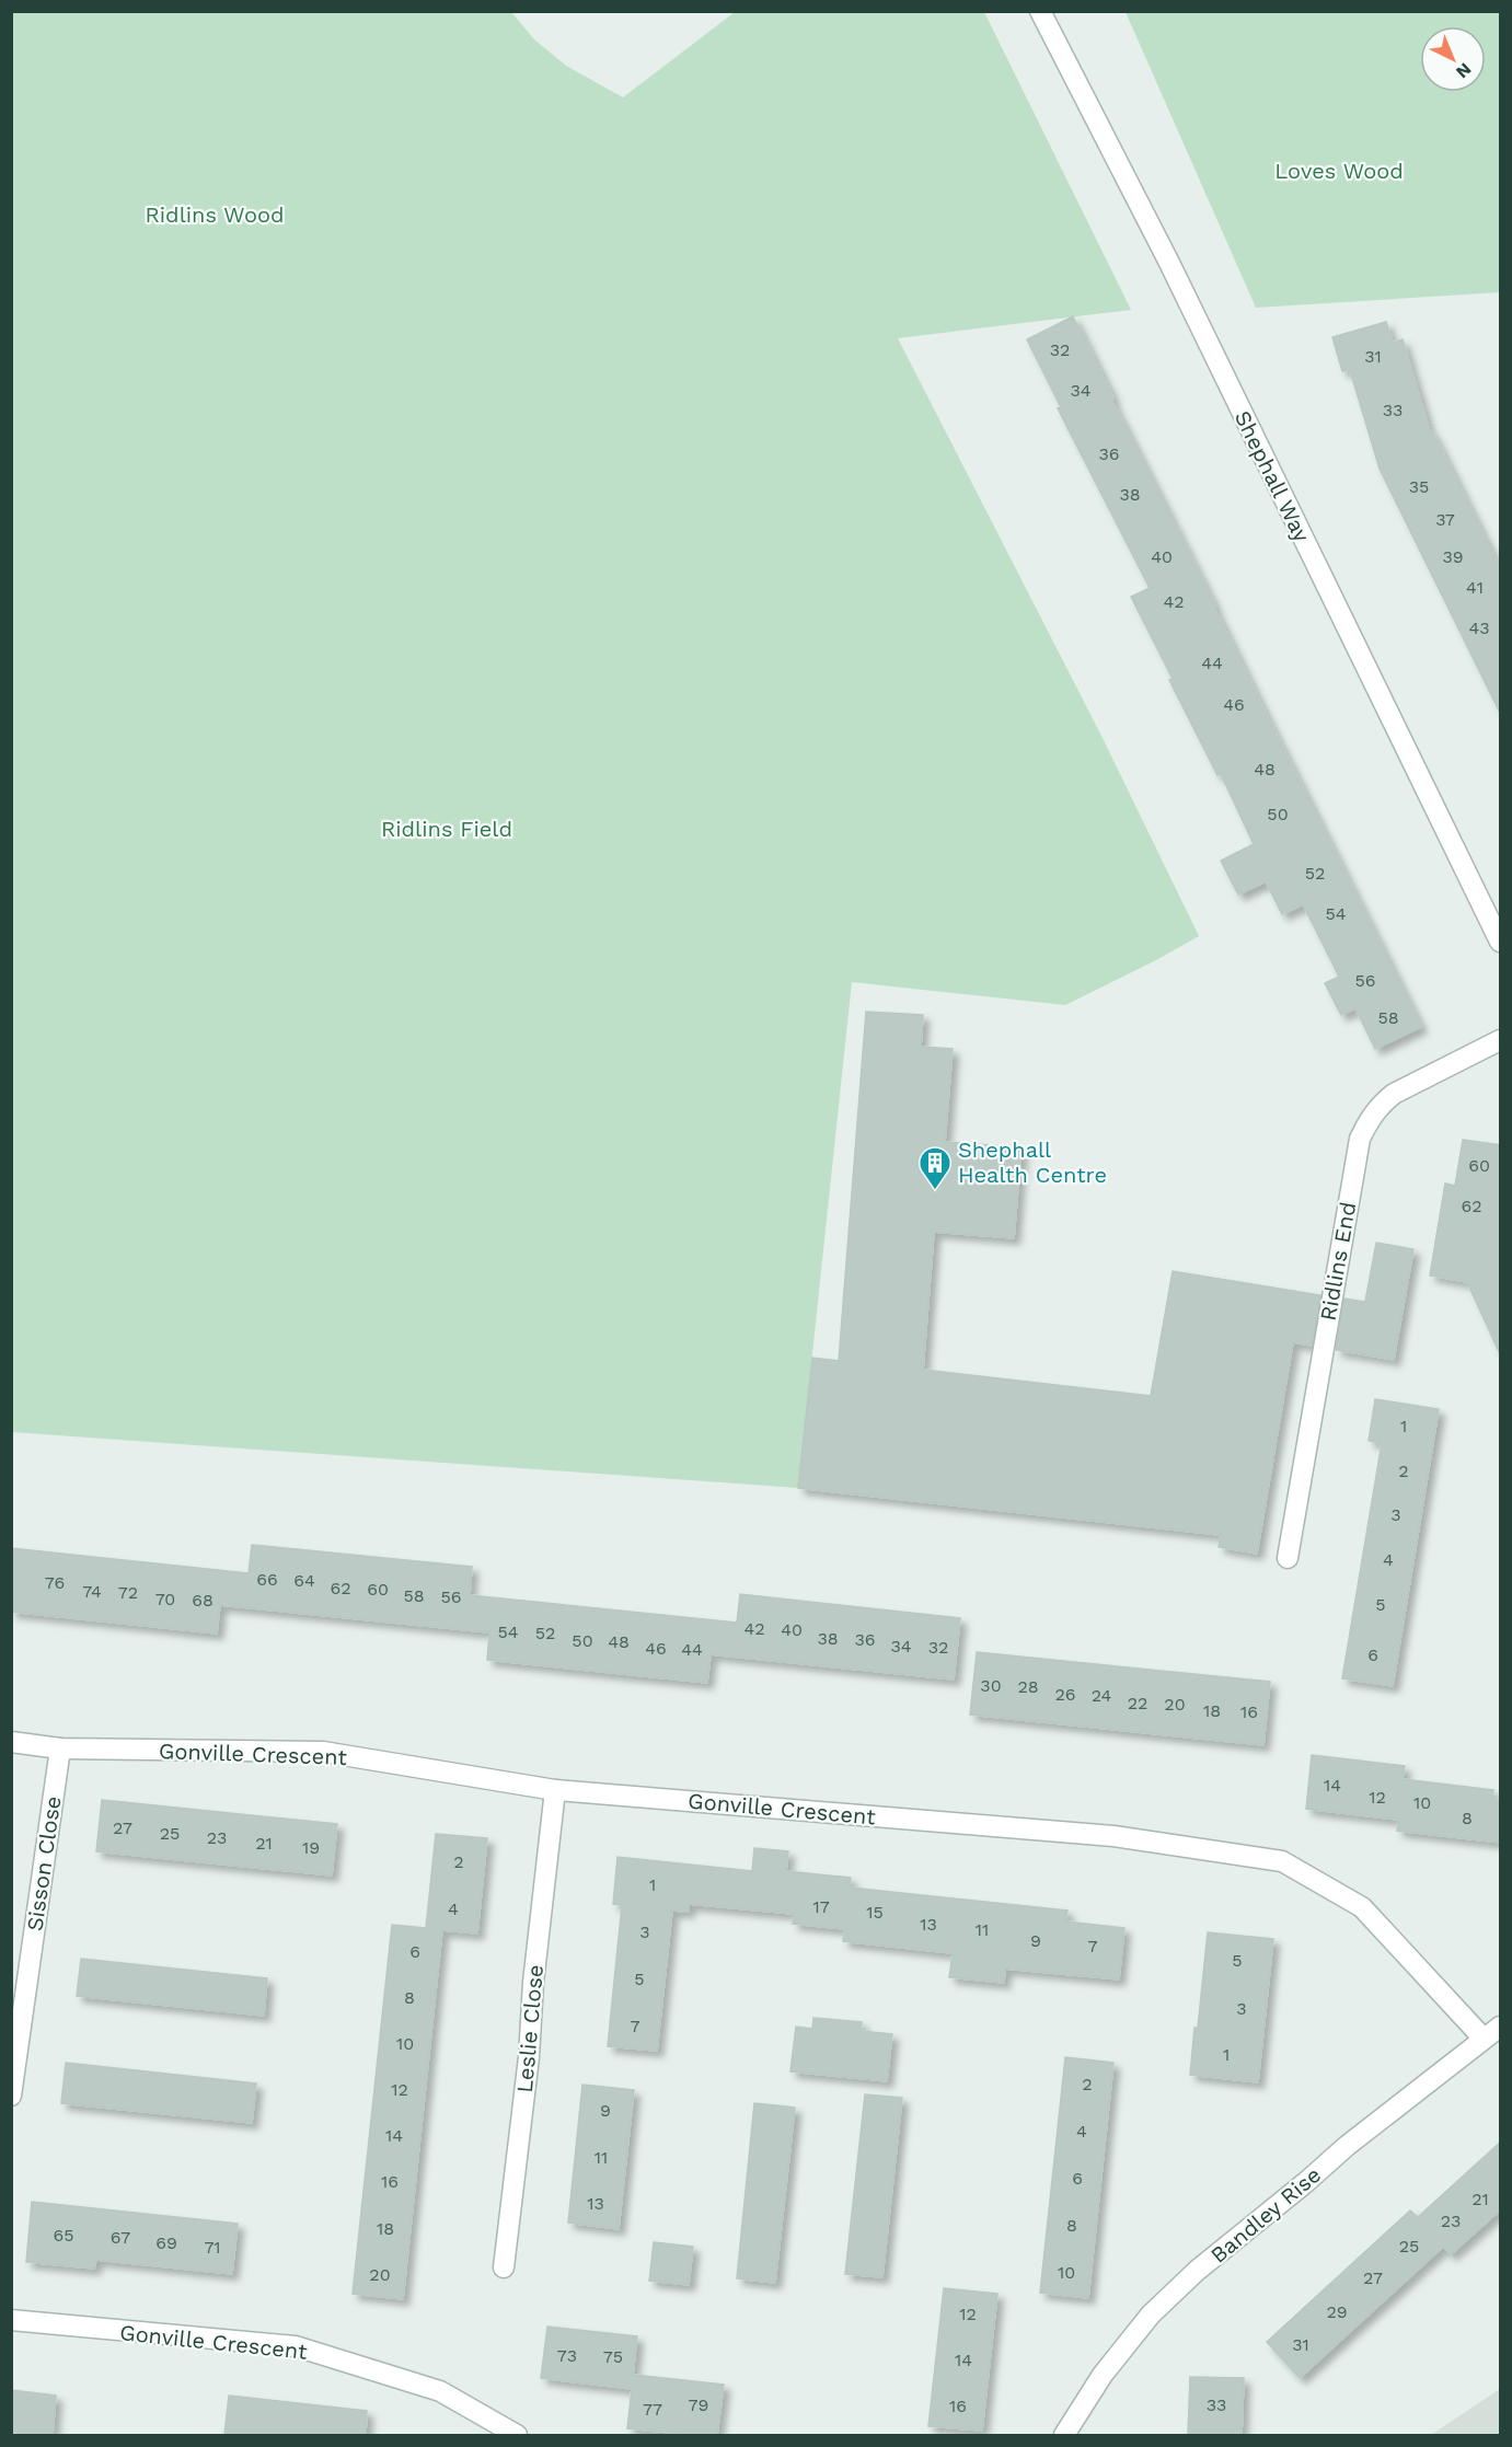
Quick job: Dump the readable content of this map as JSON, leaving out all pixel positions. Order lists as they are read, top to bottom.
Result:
{
  "streets": {
    "street": [
      "Shephall Way",
      "Ridlins End",
      "Gonville Crescent",
      "Sisson Close",
      "Leslie Close",
      "Bandley Rise"
    ]
  },
  "crossings": [
    ["Gonville Crescent", "Sisson Close"],
    ["Gonville Crescent", "Leslie Close"],
    ["Gonville Crescent", "Bandley Rise"]
  ],
  "parks": ["Loves Wood", "Ridlins Wood", "Ridlins Field"],
  "places": {
    "building": ["Shephall Health Centre"]
  },
  "house_numbers": [
    "32",
    "31",
    "34",
    "33",
    "36",
    "35",
    "38",
    "37",
    "40",
    "39",
    "41",
    "42",
    "43",
    "44",
    "46",
    "48",
    "50",
    "52",
    "54",
    "56",
    "58",
    "60",
    "62",
    "1",
    "2",
    "3",
    "4",
    "66",
    "64",
    "76",
    "62",
    "60",
    "74",
    "72",
    "58",
    "56",
    "70",
    "68",
    "5",
    "42",
    "40",
    "54",
    "52",
    "38",
    "36",
    "50",
    "48",
    "34",
    "32",
    "46",
    "44",
    "6",
    "30",
    "28",
    "26",
    "24",
    "22",
    "20",
    "18",
    "16",
    "14",
    "12",
    "10",
    "8",
    "27",
    "25",
    "23",
    "21",
    "19",
    "2",
    "1",
    "17",
    "4",
    "15",
    "13",
    "11",
    "3",
    "9",
    "7",
    "6",
    "5",
    "5",
    "8",
    "3",
    "7",
    "10",
    "1",
    "2",
    "12",
    "9",
    "4",
    "14",
    "11",
    "6",
    "16",
    "21",
    "13",
    "23",
    "8",
    "18",
    "65",
    "67",
    "69",
    "25",
    "71",
    "10",
    "20",
    "27",
    "29",
    "12",
    "31",
    "73",
    "75",
    "14",
    "79",
    "33",
    "16",
    "77"
  ],
  "north": "bottom right"
}
